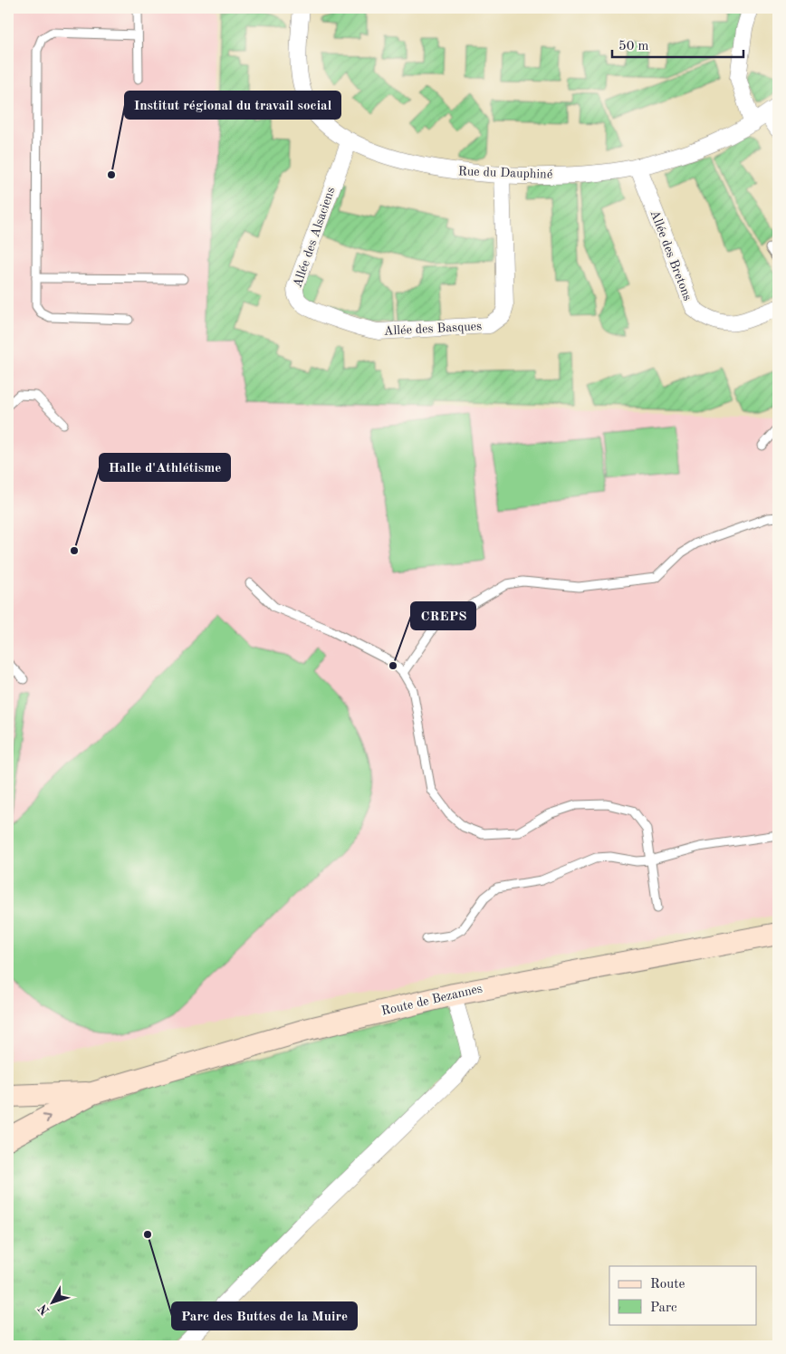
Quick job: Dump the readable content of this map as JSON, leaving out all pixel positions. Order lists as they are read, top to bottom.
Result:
{
  "streets": {
    "street": [
      "Rue du Dauphiné",
      "Allée des Alsaciens",
      "Allée des Bretons",
      "Allée des Basques",
      "Route de Bezannes"
    ]
  },
  "crossings": [
    ["Rue du Dauphiné", "Allée des Alsaciens"],
    ["Rue du Dauphiné", "Allée des Bretons"],
    ["Rue du Dauphiné", "Allée des Basques"],
    ["Allée des Alsaciens", "Allée des Basques"]
  ],
  "places": [
    "Institut régional du travail social",
    "Halle d'Athlétisme",
    "CREPS",
    "Parc des Buttes de la Muire"
  ],
  "legend": ["Route", "Parc"],
  "scale_bar": "50 m",
  "north": "bottom left"
}
